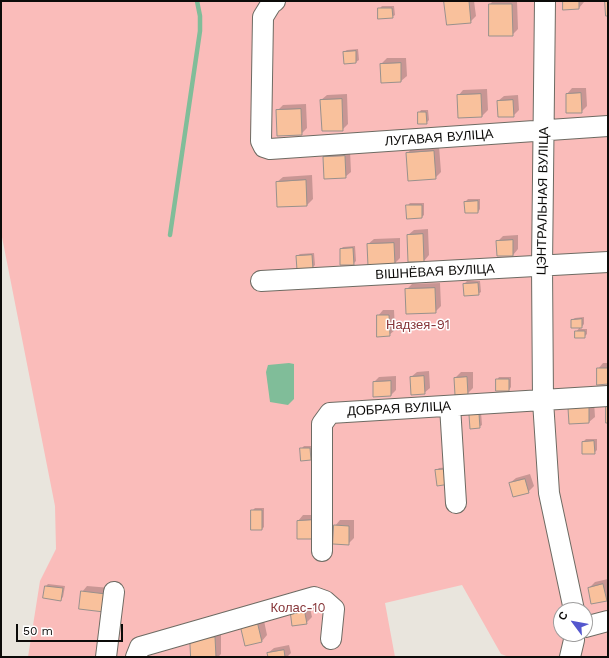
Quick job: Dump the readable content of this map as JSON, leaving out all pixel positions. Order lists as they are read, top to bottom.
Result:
{
  "streets": {
    "street": [
      "ЛУГАВАЯ ВУЛІЦА",
      "ЦЭНТРАЛЬНАЯ ВУЛІЦА",
      "ВІШНЁВАЯ ВУЛІЦА",
      "ДОБРАЯ ВУЛІЦА"
    ]
  },
  "crossings": [
    ["ЛУГАВАЯ ВУЛІЦА", "ЦЭНТРАЛЬНАЯ ВУЛІЦА"],
    ["ЦЭНТРАЛЬНАЯ ВУЛІЦА", "ВІШНЁВАЯ ВУЛІЦА"],
    ["ЦЭНТРАЛЬНАЯ ВУЛІЦА", "ДОБРАЯ ВУЛІЦА"]
  ],
  "parks": ["Надзея-91", "Колас-10"],
  "scale_bar": "50 m",
  "north": "top left"
}
